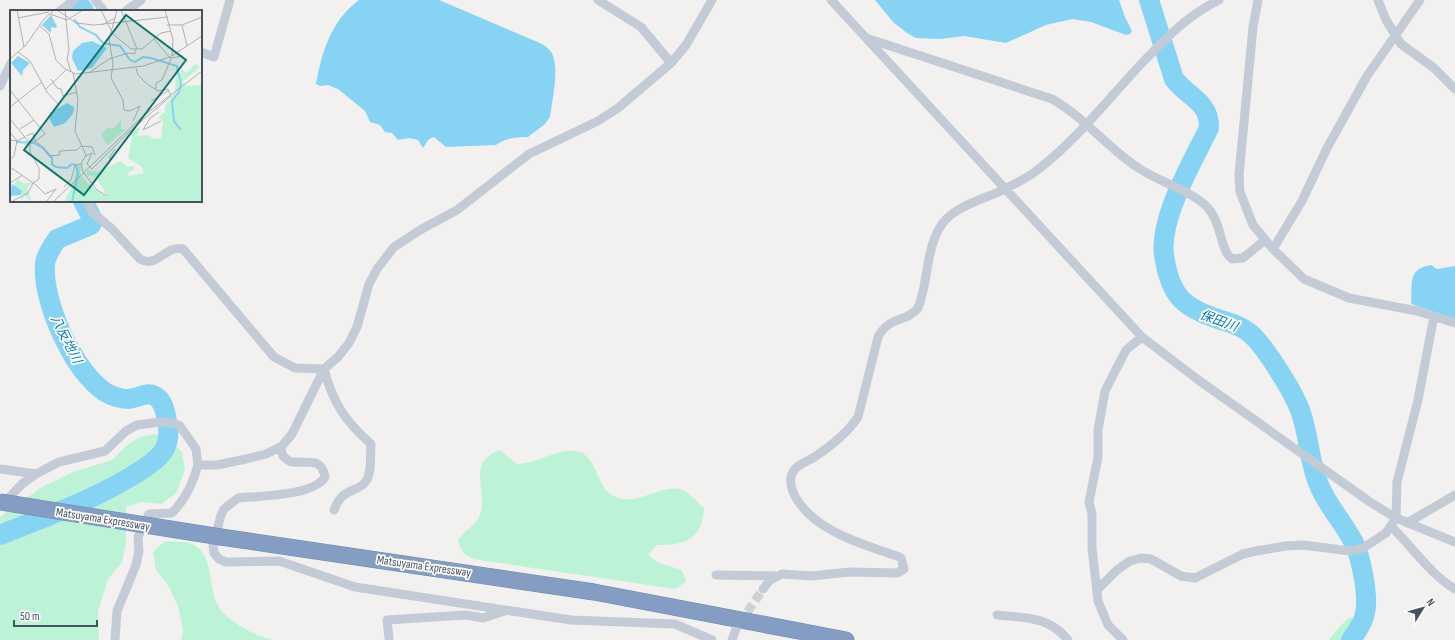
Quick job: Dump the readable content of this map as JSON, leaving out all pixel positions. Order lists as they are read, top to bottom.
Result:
{
  "streets": {
    "highway": ["Matsuyama Expressway"]
  },
  "water": ["保田川", "八反地川"],
  "scale_bar": "50 m",
  "north": "top right"
}
